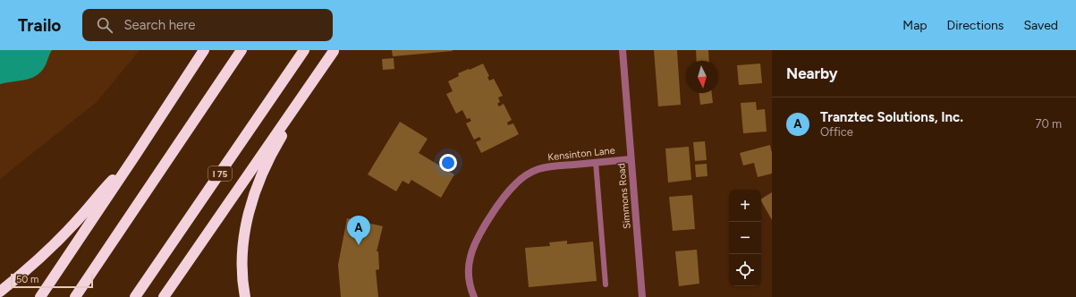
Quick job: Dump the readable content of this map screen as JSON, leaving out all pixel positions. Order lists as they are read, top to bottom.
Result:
{
  "streets": {
    "highway": ["I 75"],
    "street": ["Kensinton Lane", "Simmons Road"]
  },
  "crossings": [
    ["Kensinton Lane", "Simmons Road"]
  ],
  "scale_bar": "50 m",
  "north": "bottom",
  "page": {
    "header": "Trailo",
    "search": "Search here",
    "nav": ["Map", "Directions", "Saved"],
    "heading": "Nearby",
    "list": [
      {
        "mark": "A",
        "name": "Tranztec Solutions, Inc.",
        "note": "Office",
        "value": "70 m"
      }
    ],
    "map_buttons": ["+", "−"],
    "pins": "A",
    "scale": "50 m"
  }
}
